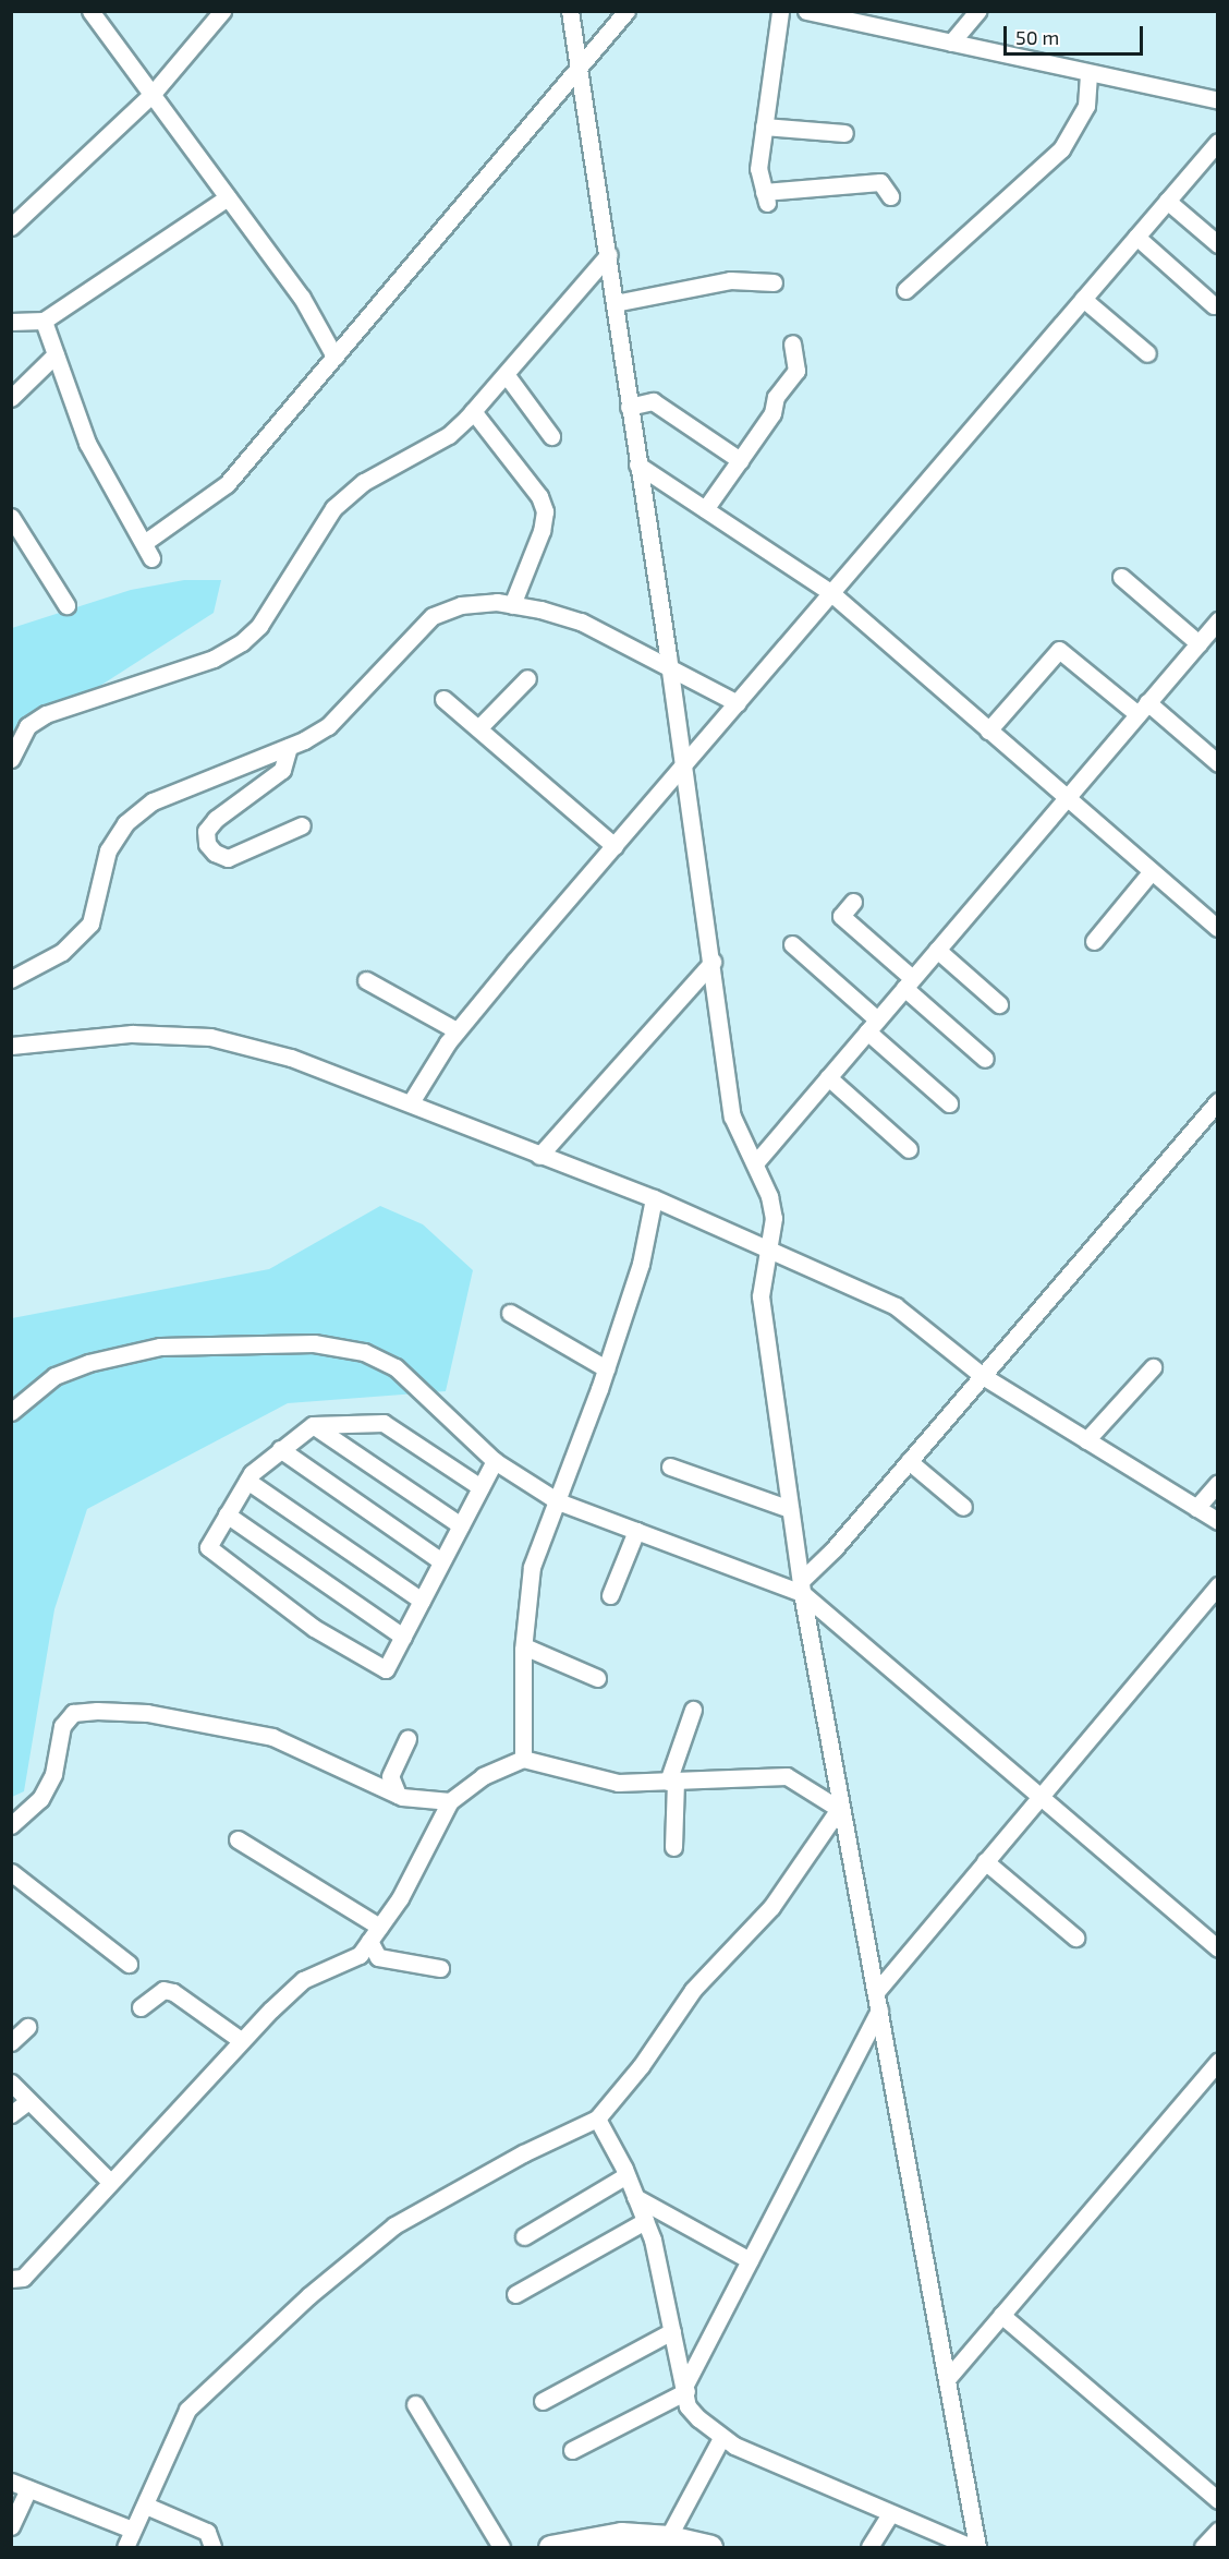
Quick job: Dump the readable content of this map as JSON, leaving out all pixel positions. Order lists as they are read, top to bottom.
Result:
{
  "scale_bar": "50 m"
}
